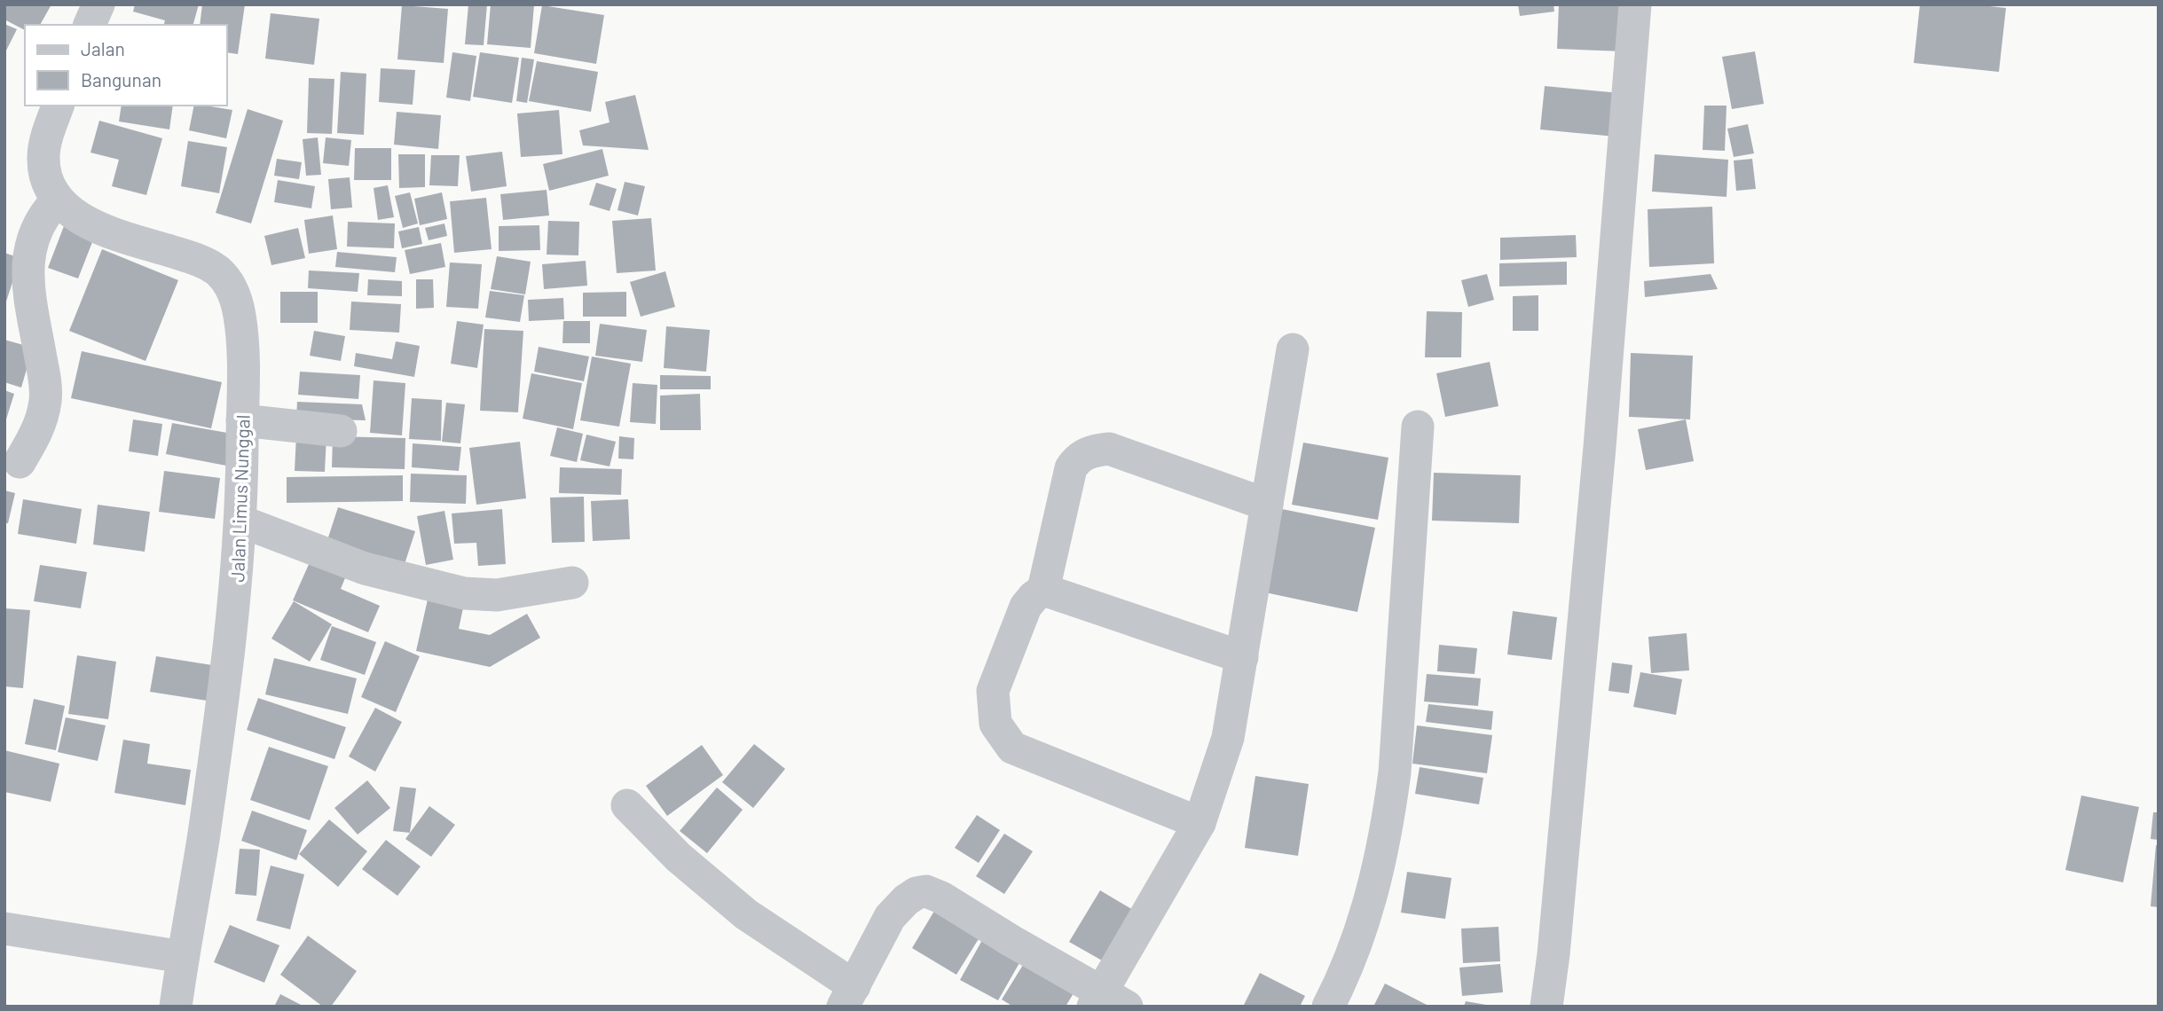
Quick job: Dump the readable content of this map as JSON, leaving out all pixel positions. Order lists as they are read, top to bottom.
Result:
{
  "streets": {
    "street": ["Jalan Limus Nunggal"]
  },
  "legend": ["Jalan", "Bangunan"]
}
